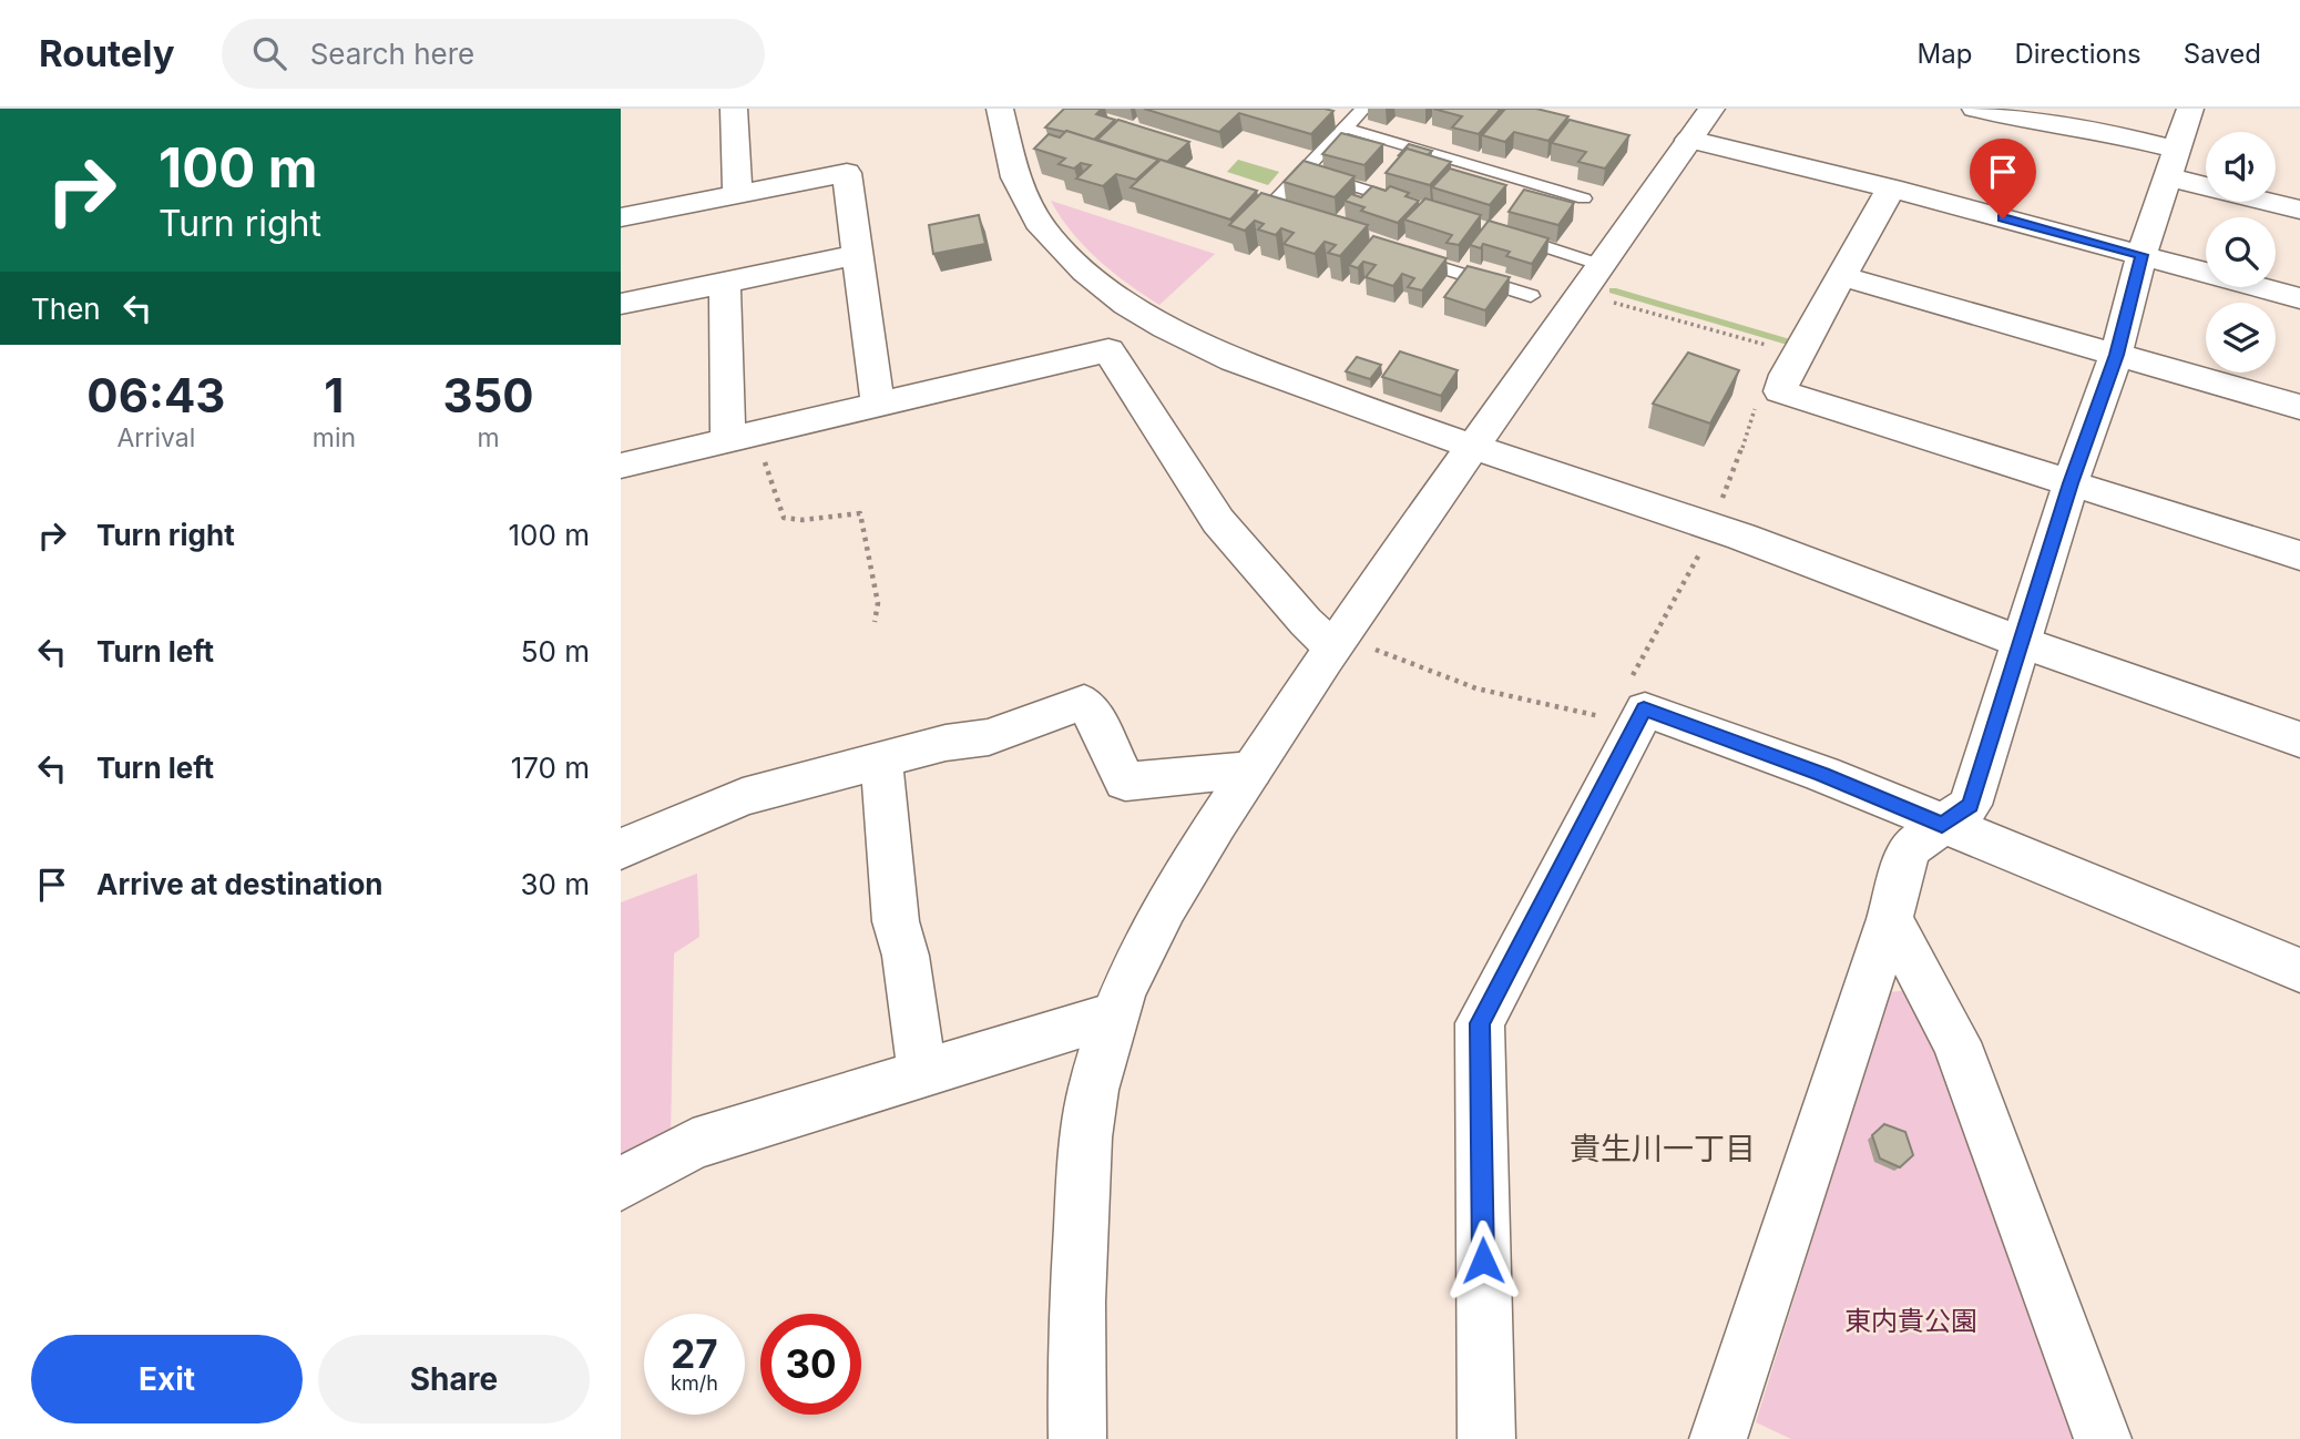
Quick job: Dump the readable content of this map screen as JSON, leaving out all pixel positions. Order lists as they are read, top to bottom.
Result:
{
  "districts": ["貴生川一丁目"],
  "parks": ["東内貴公園"],
  "page": {
    "header": "Routely",
    "search": "Search here",
    "nav": ["Map", "Directions", "Saved"],
    "turn": ["100 m", "Turn right"],
    "then": "Then",
    "eta": [
      "06:43",
      "Arrival",
      "1",
      "min",
      "350",
      "m"
    ],
    "list": [
      {
        "name": "Turn right",
        "value": "100 m"
      },
      {
        "name": "Turn left",
        "value": "50 m"
      },
      {
        "name": "Turn left",
        "value": "170 m"
      },
      {
        "name": "Arrive at destination",
        "value": "30 m"
      }
    ],
    "speed": "27 km/h",
    "limit": "30",
    "buttons": ["Exit", "Share"]
  }
}
